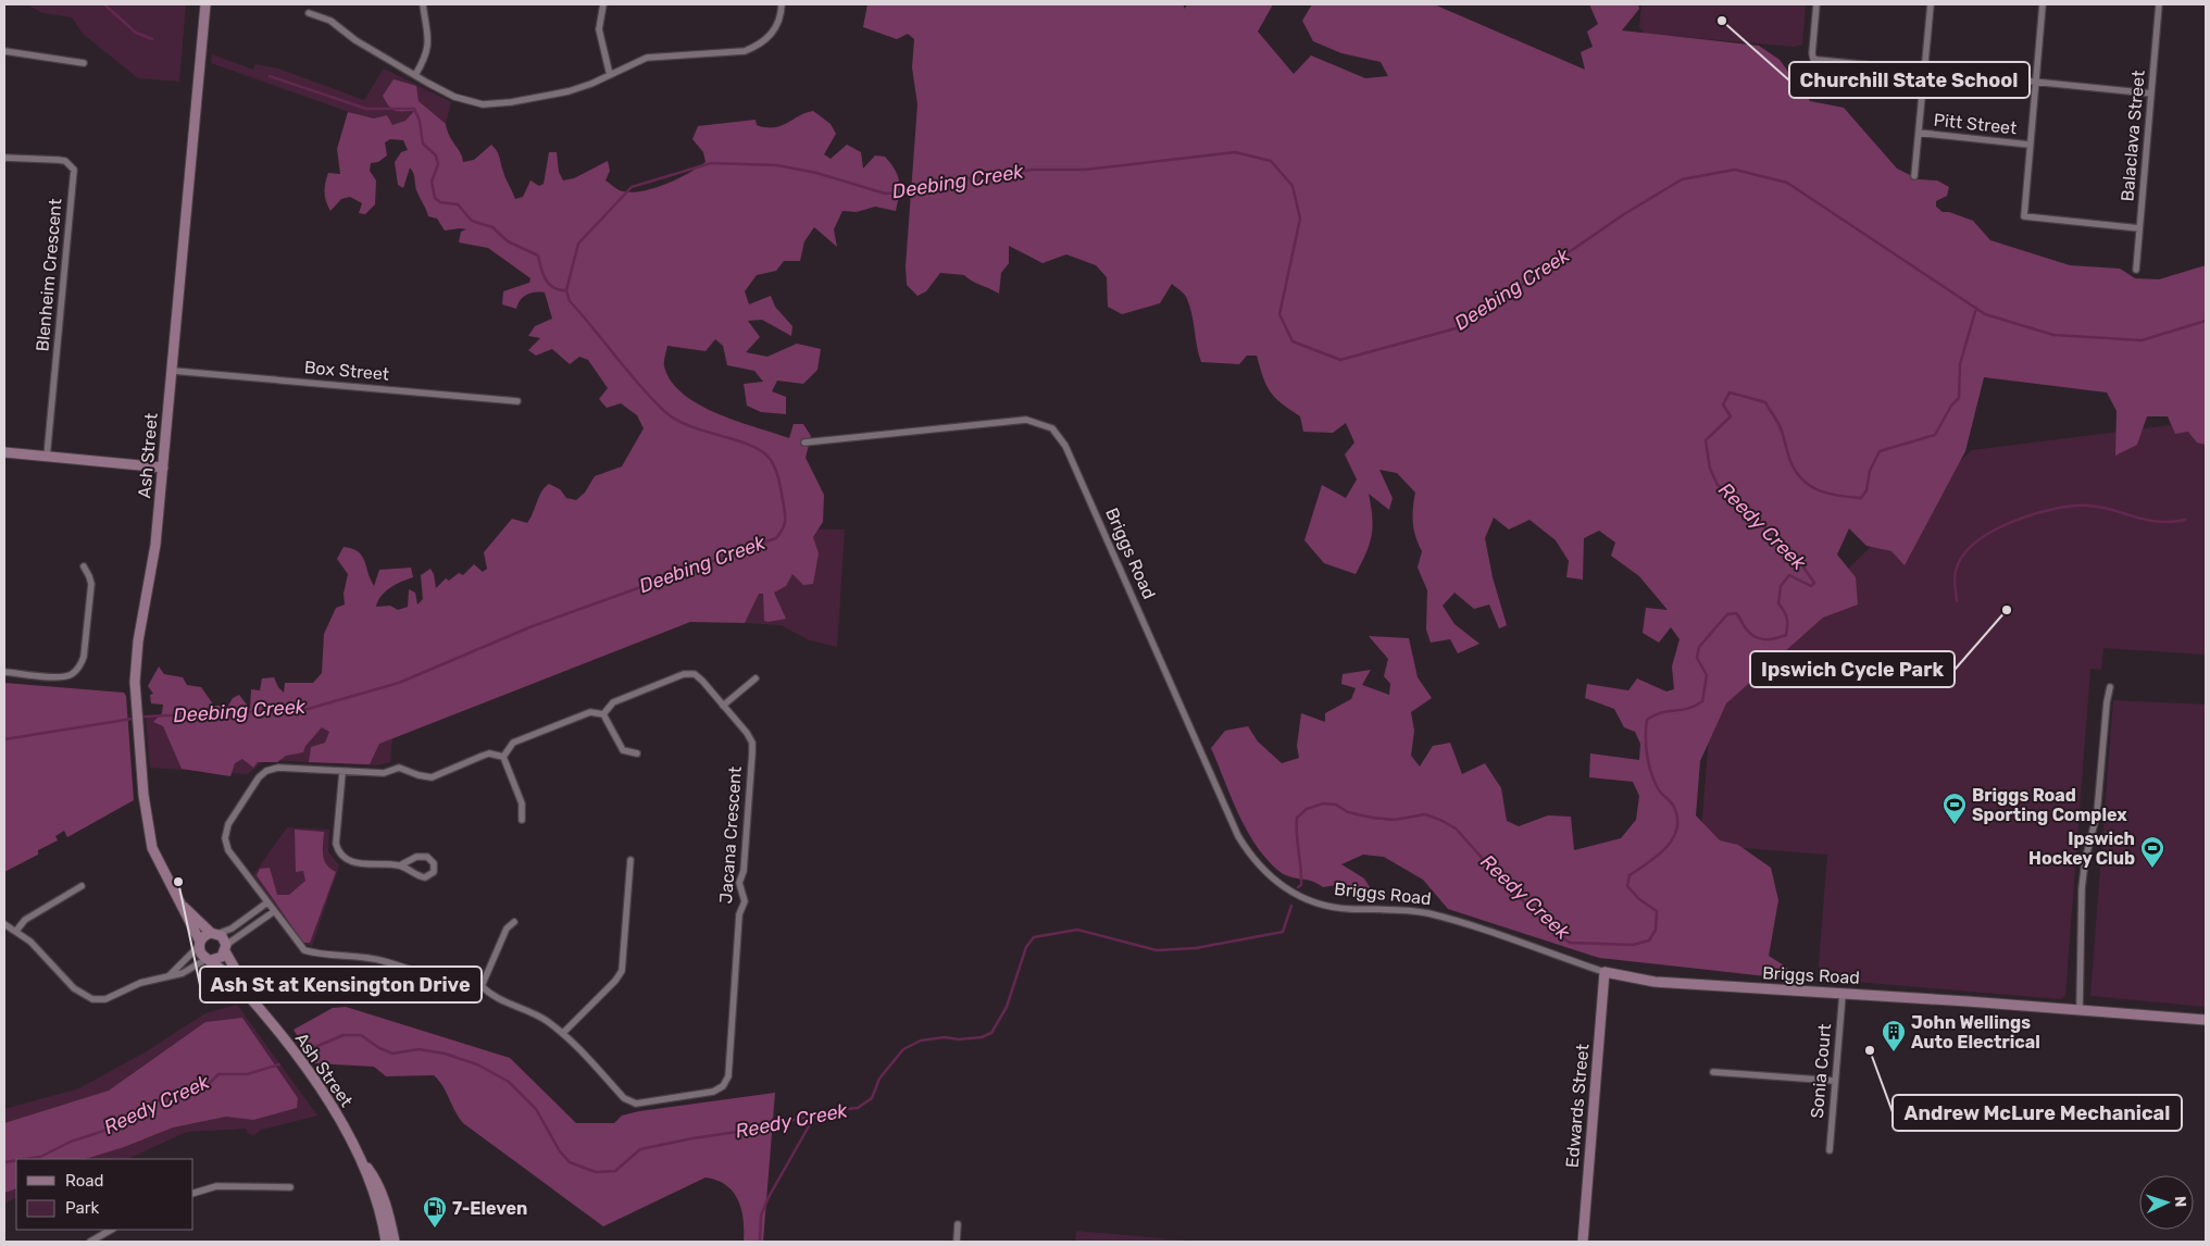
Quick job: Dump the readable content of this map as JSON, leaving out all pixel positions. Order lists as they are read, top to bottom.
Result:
{
  "streets": {
    "main road": ["Ash Street", "Briggs Road", "Edwards Street"],
    "street": [
      "Pitt Street",
      "Balaclava Street",
      "Blenheim Crescent",
      "Box Street",
      "Jacana Crescent",
      "Sonia Court"
    ]
  },
  "crossings": [
    ["Box Street", "Ash Street"],
    ["Briggs Road", "Sonia Court"],
    ["Briggs Road", "Edwards Street"]
  ],
  "water": ["Deebing Creek", "Reedy Creek"],
  "places": {
    "other": [
      "Churchill State School",
      "Ipswich Cycle Park",
      "Ash St at Kensington Drive",
      "Andrew McLure Mechanical"
    ],
    "sports": ["Briggs Road Sporting Complex", "Ipswich Hockey Club"],
    "building": ["John Wellings Auto Electrical"],
    "fuel station": ["7-Eleven"]
  },
  "legend": ["Road", "Park"],
  "north": "right"
}
